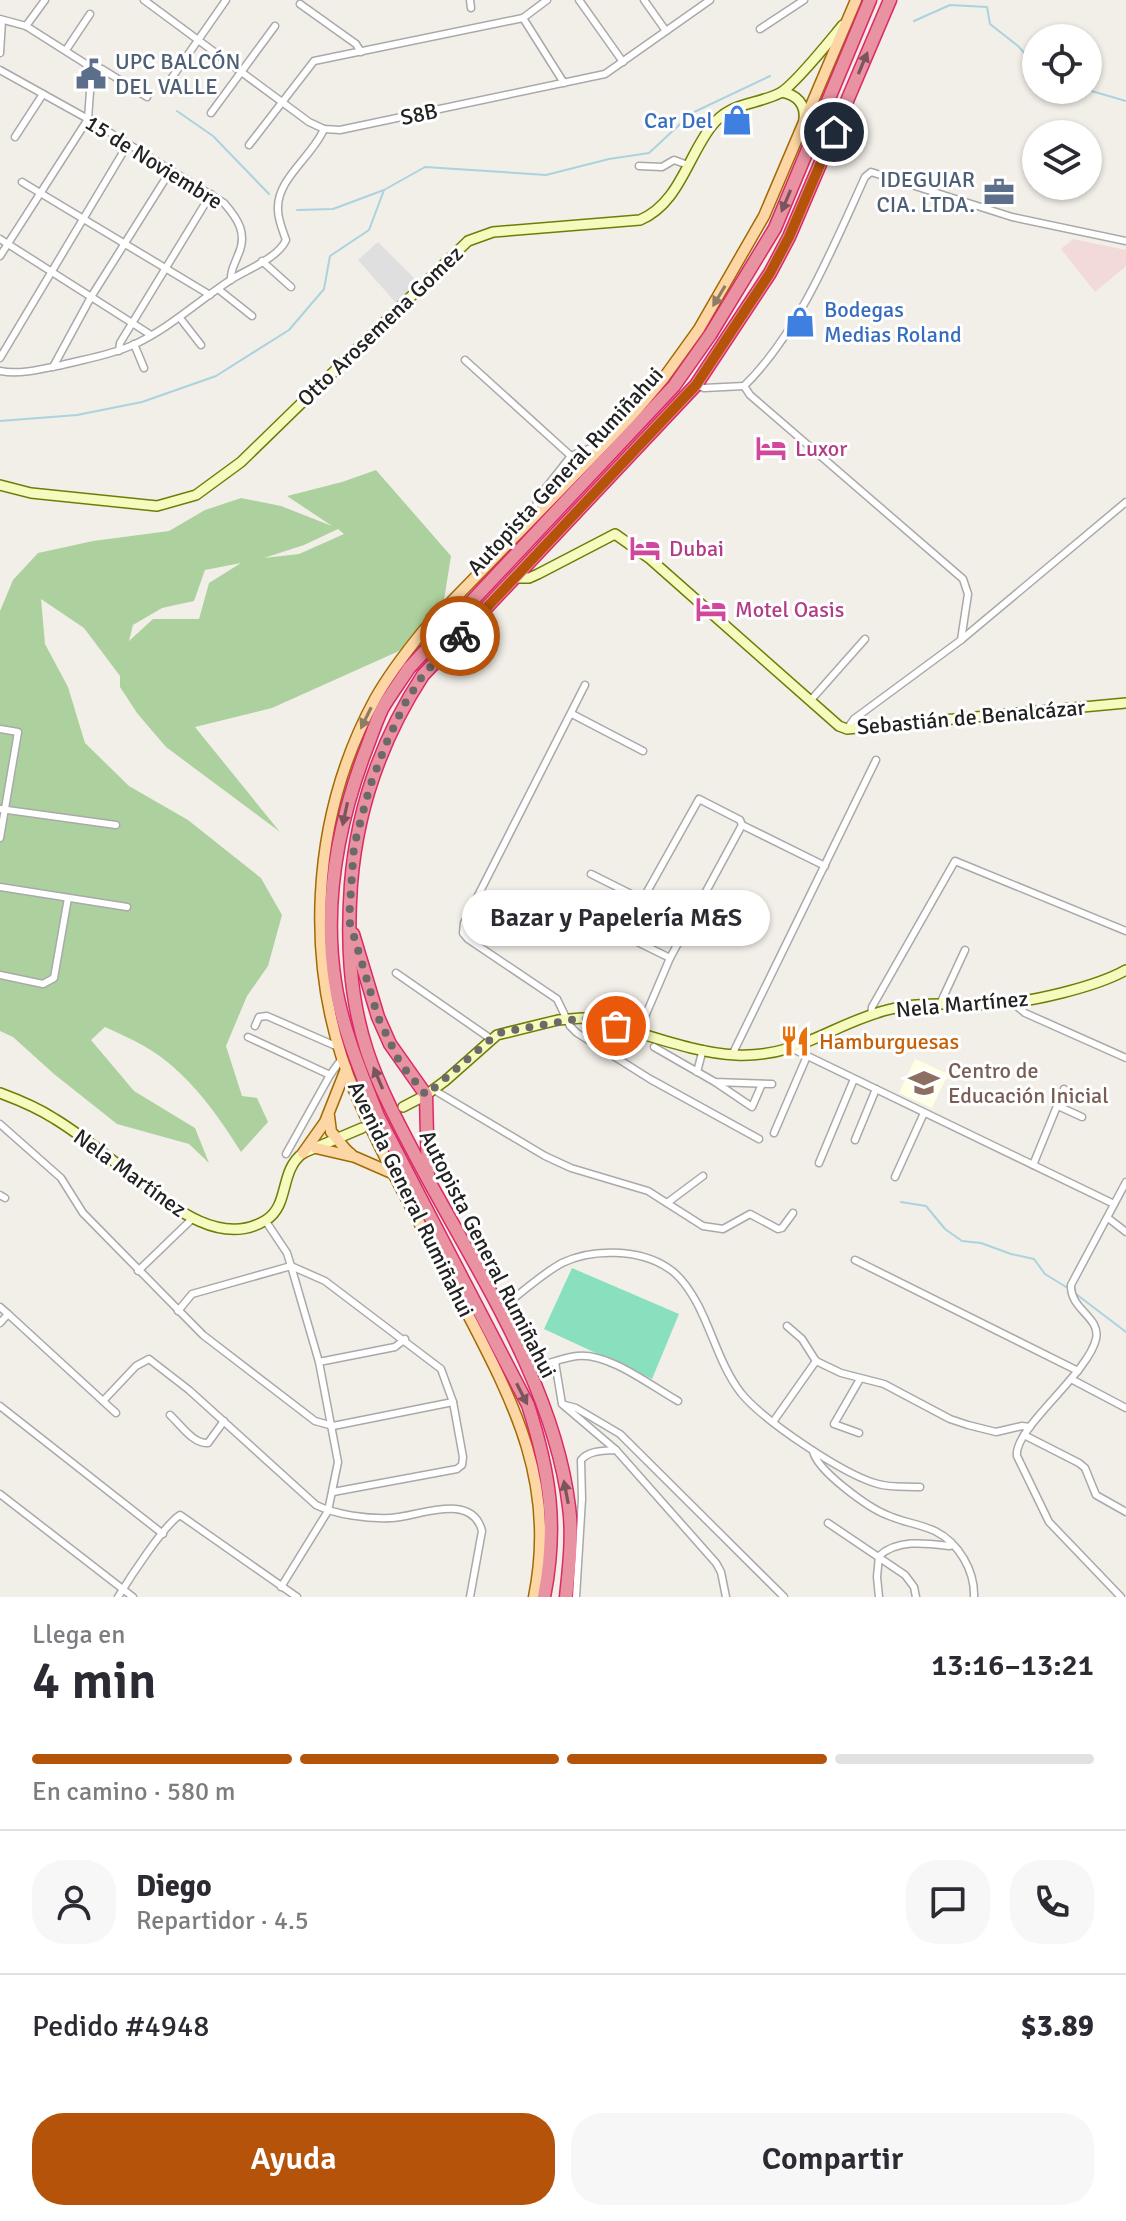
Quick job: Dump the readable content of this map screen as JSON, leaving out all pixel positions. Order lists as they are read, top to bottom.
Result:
{
  "streets": {
    "highway": ["Autopista General Rumiñahui"],
    "main road": ["Avenida General Rumiñahui"],
    "street": [
      "S8B",
      "15 de Noviembre",
      "Otto Arosemena Gomez",
      "Sebastián de Benalcázar",
      "Nela Martínez"
    ]
  },
  "crossings": [
    ["Autopista General Rumiñahui", "Sebastián de Benalcázar"]
  ],
  "one_way": ["Avenida General Rumiñahui"],
  "places": {
    "public building": ["UPC BALCÓN DEL VALLE"],
    "shop": ["Car Del", "Bodegas Medias Roland"],
    "office": ["IDEGUIAR CIA. LTDA."],
    "hotel": ["Luxor", "Dubai", "Motel Oasis"],
    "other": ["Bazar y Papelería M&S"],
    "restaurant": ["Hamburguesas"],
    "school or university": ["Centro de Educación Inicial"]
  },
  "page": {
    "bubble": "Bazar y Papelería M&S",
    "heading": ["4 min", "Llega en", "13:16–13:21"],
    "panel": [
      "Diego",
      "Repartidor · 4.5",
      "Pedido #4948",
      "$3.89"
    ],
    "bar": "En camino · 580 m",
    "buttons": ["Ayuda", "Compartir"]
  }
}
